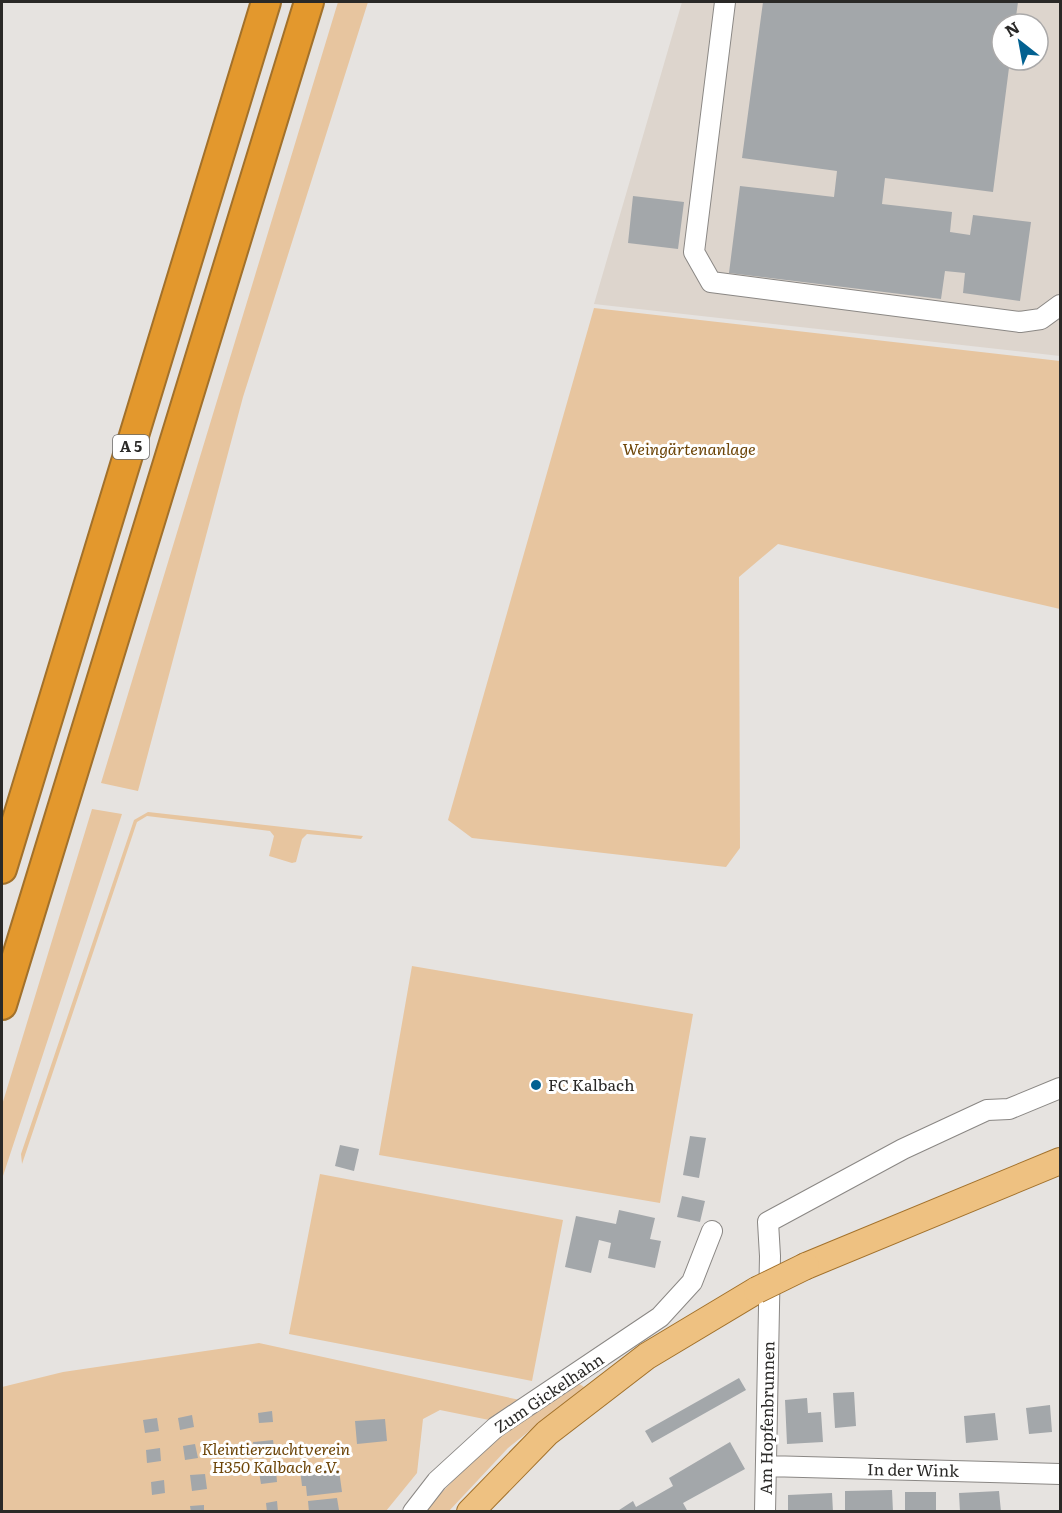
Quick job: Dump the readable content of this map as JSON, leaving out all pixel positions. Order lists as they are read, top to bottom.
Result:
{
  "streets": {
    "highway": ["A 5"],
    "street": ["Zum Gickelhahn", "Am Hopfenbrunnen", "In der Wink"]
  },
  "crossings": [
    ["Am Hopfenbrunnen", "In der Wink"]
  ],
  "parks": ["Weingärtenanlage", "Kleintierzuchtverein H350 Kalbach e.V."],
  "places": ["FC Kalbach"],
  "north": "top left"
}
